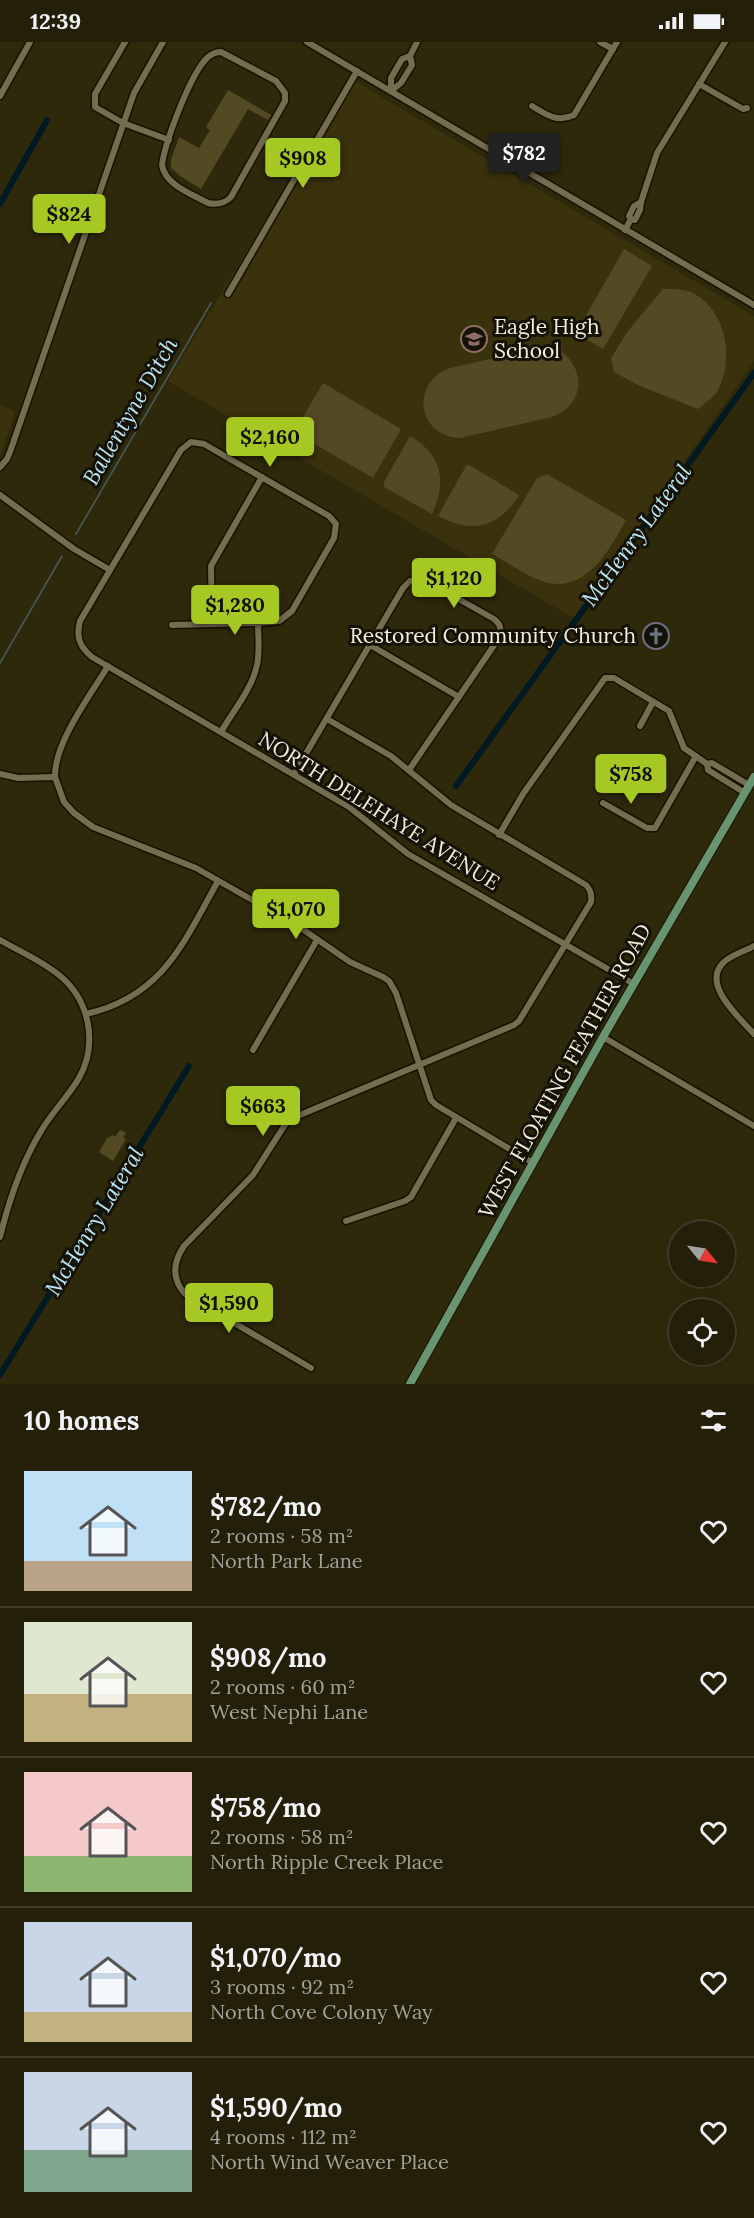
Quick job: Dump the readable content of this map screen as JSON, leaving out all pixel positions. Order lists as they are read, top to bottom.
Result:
{
  "streets": {
    "main road": ["WEST FLOATING FEATHER ROAD"],
    "street": ["NORTH DELEHAYE AVENUE"]
  },
  "crossings": [
    ["NORTH DELEHAYE AVENUE", "WEST FLOATING FEATHER ROAD"]
  ],
  "water": ["Ballentyne Ditch", "McHenry Lateral"],
  "places": {
    "school or university": ["Eagle High School"],
    "church": ["Restored Community Church"]
  },
  "north": "bottom right",
  "page": {
    "status": "12:39",
    "price": [
      "$782",
      "$908",
      "$824",
      "$2,160",
      "$1,120",
      "$1,280",
      "$758",
      "$1,070",
      "$663",
      "$1,590"
    ],
    "heading": "10 homes",
    "list": [
      {
        "name": "$782/mo",
        "note": "2 rooms · 58 m² · North Park Lane"
      },
      {
        "name": "$908/mo",
        "note": "2 rooms · 60 m² · West Nephi Lane"
      },
      {
        "name": "$758/mo",
        "note": "2 rooms · 58 m² · North Ripple Creek Place"
      },
      {
        "name": "$1,070/mo",
        "note": "3 rooms · 92 m² · North Cove Colony Way"
      },
      {
        "name": "$1,590/mo",
        "note": "4 rooms · 112 m² · North Wind Weaver Place"
      }
    ]
  }
}
